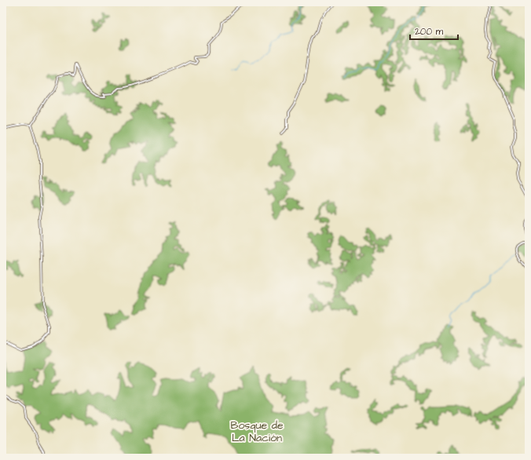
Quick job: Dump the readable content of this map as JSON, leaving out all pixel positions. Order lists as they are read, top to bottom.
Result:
{
  "parks": ["Bosque de La Nación"],
  "scale_bar": "200 m"
}
